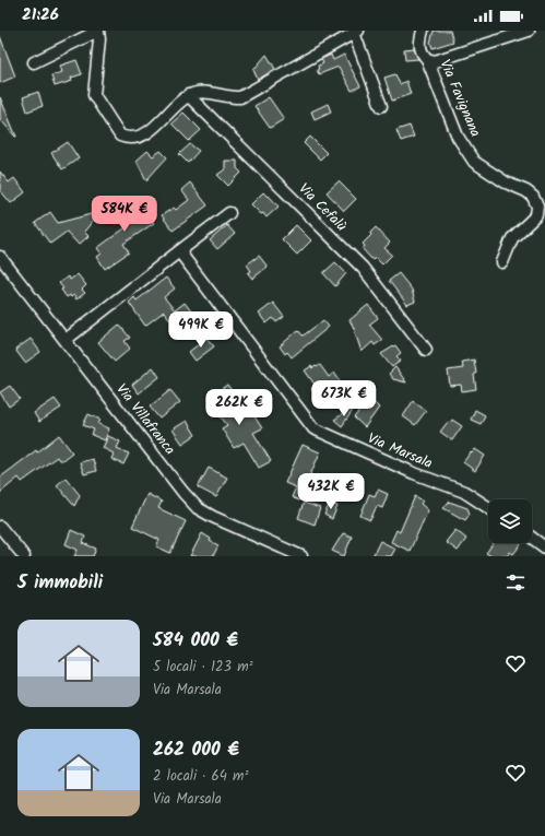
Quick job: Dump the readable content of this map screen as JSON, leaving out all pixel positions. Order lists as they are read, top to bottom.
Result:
{
  "streets": {
    "street": [
      "Via Favignana",
      "Via Cefalù",
      "Via Villafranca",
      "Via Marsala"
    ]
  },
  "page": {
    "status": "21:26",
    "price": [
      "584K €",
      "499K €",
      "673K €",
      "262K €",
      "432K €"
    ],
    "heading": "5 immobili",
    "list": [
      {
        "name": "584 000 €",
        "note": "5 locali · 123 m² · Via Marsala"
      },
      {
        "name": "262 000 €",
        "note": "2 locali · 64 m² · Via Marsala"
      }
    ]
  }
}
